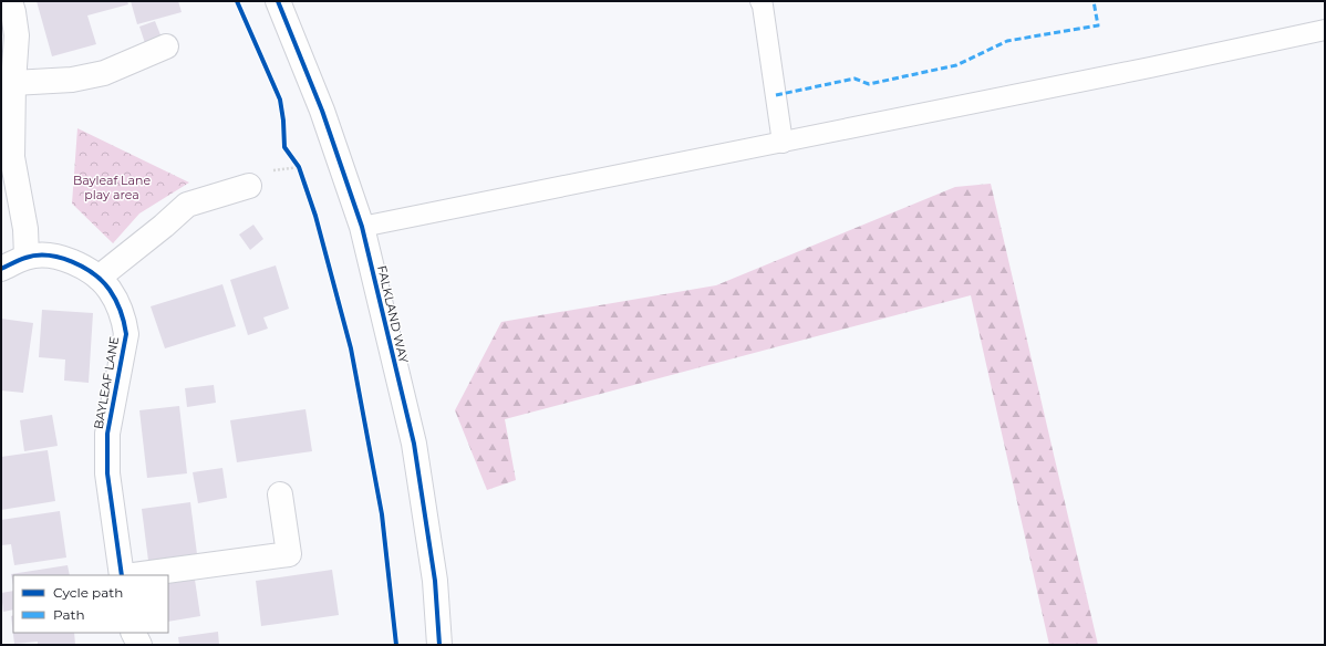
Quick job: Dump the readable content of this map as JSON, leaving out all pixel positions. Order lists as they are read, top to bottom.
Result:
{
  "streets": {
    "street": ["FALKLAND WAY", "BAYLEAF LANE"]
  },
  "parks": ["Bayleaf Lane play area"],
  "legend": ["Cycle path", "Path"]
}
